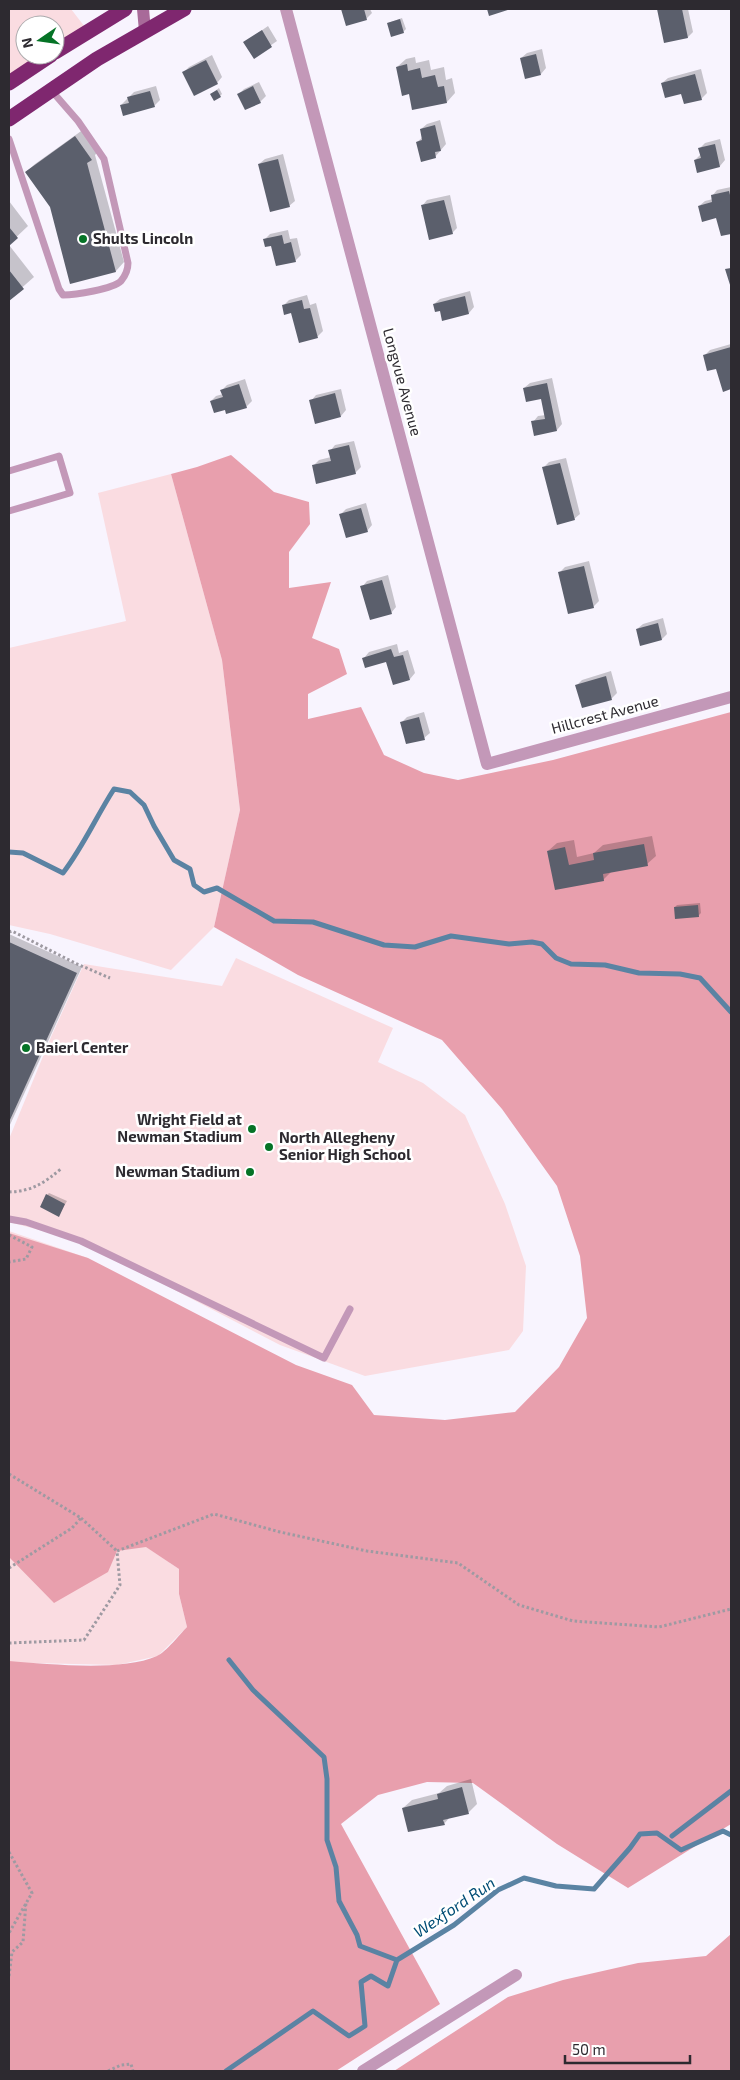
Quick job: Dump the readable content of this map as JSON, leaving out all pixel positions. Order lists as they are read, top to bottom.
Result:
{
  "streets": {
    "street": ["Longvue Avenue", "Hillcrest Avenue"]
  },
  "crossings": [
    ["Longvue Avenue", "Hillcrest Avenue"]
  ],
  "water": ["Wexford Run"],
  "places": [
    "Shults Lincoln",
    "Baierl Center",
    "Wright Field at Newman Stadium",
    "North Allegheny Senior High School",
    "Newman Stadium"
  ],
  "scale_bar": "50 m",
  "north": "left"
}
